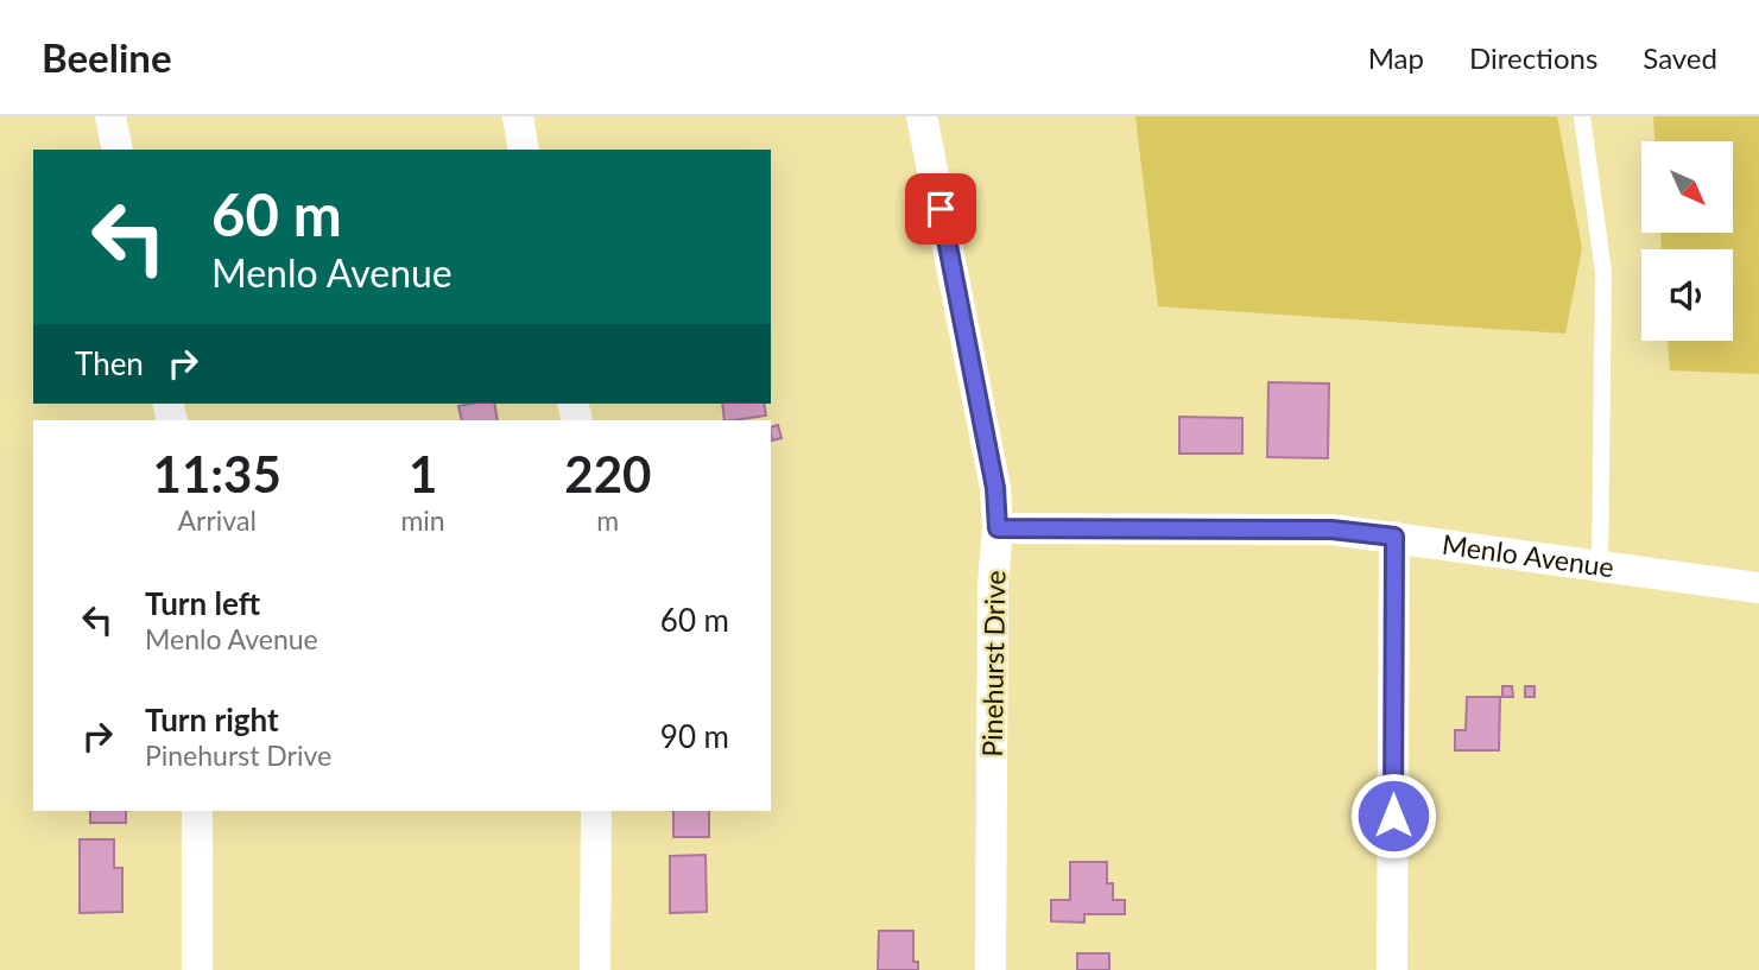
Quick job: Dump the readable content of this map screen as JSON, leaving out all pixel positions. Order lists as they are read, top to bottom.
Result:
{
  "streets": {
    "street": ["Menlo Avenue", "Pinehurst Drive"]
  },
  "crossings": [
    ["Menlo Avenue", "Pinehurst Drive"]
  ],
  "north": "bottom right",
  "page": {
    "header": "Beeline",
    "nav": ["Map", "Directions", "Saved"],
    "turn": ["60 m", "Menlo Avenue"],
    "then": "Then",
    "eta": [
      "11:35",
      "Arrival",
      "1",
      "min",
      "220",
      "m"
    ],
    "list": [
      {
        "name": "Turn left",
        "note": "Menlo Avenue",
        "value": "60 m"
      },
      {
        "name": "Turn right",
        "note": "Pinehurst Drive",
        "value": "90 m"
      }
    ]
  }
}
